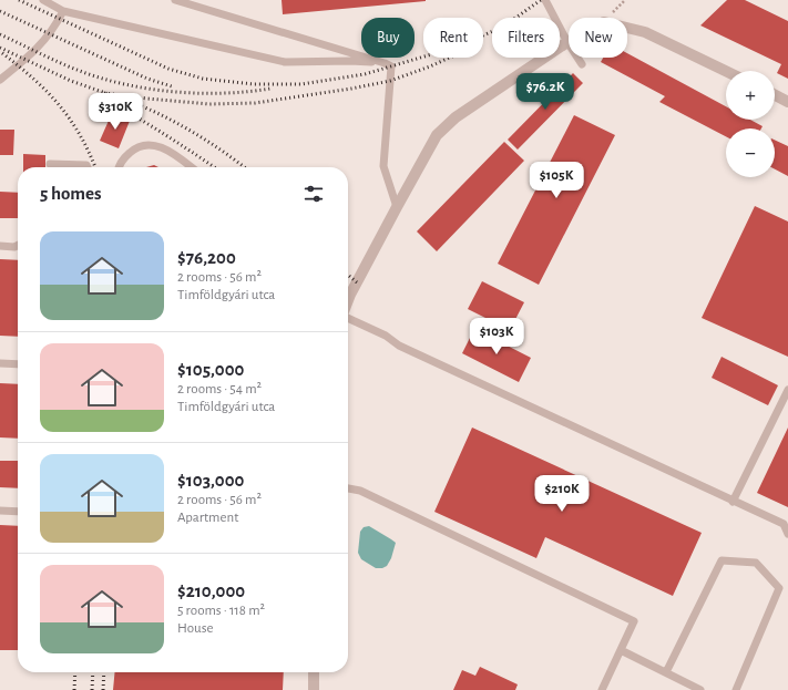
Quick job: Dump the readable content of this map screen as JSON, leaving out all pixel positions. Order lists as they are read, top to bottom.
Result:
{
  "page": {
    "chip": [
      "Buy",
      "Rent",
      "Filters",
      "New"
    ],
    "map_buttons": ["+", "−"],
    "price": [
      "$76.2K",
      "$310K",
      "$105K",
      "$103K",
      "$210K"
    ],
    "heading": "5 homes",
    "list": [
      {
        "name": "$76,200",
        "note": "2 rooms · 56 m² · Timföldgyári utca"
      },
      {
        "name": "$105,000",
        "note": "2 rooms · 54 m² · Timföldgyári utca"
      },
      {
        "name": "$103,000",
        "note": "2 rooms · 56 m² · Apartment"
      },
      {
        "name": "$210,000",
        "note": "5 rooms · 118 m² · House"
      }
    ]
  }
}
